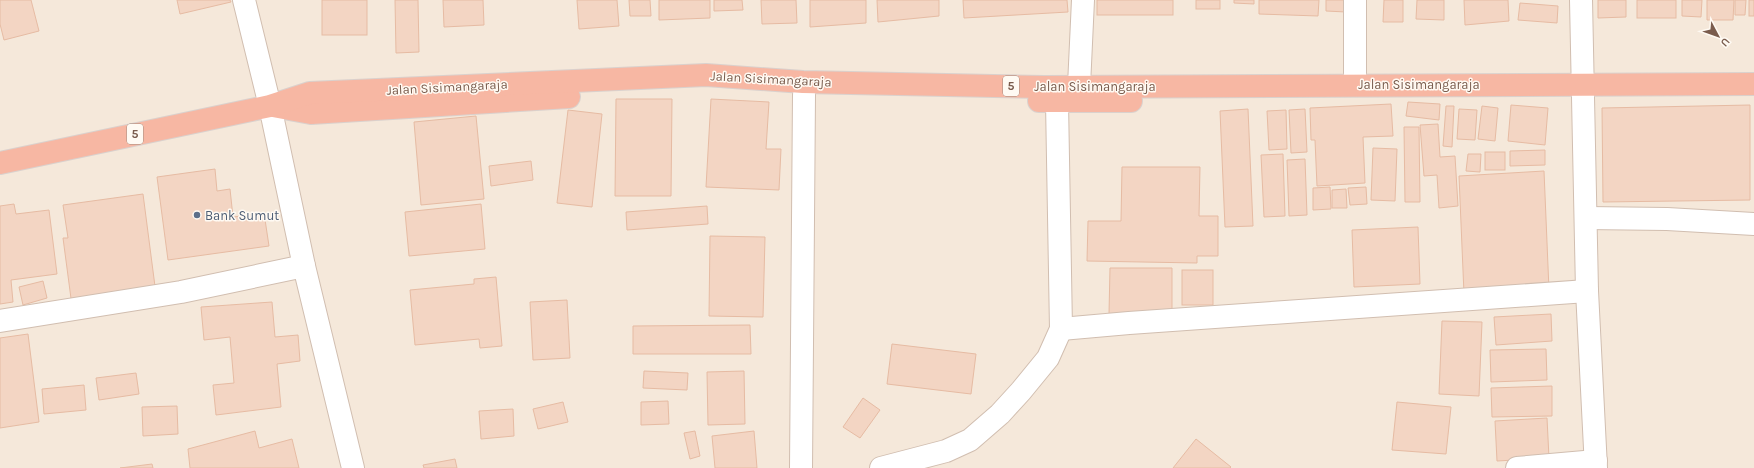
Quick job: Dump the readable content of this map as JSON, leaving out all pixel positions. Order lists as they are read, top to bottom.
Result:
{
  "streets": {
    "highway": ["Jalan Sisimangaraja", "5"]
  },
  "places": ["Bank Sumut"],
  "north": "bottom right"
}
